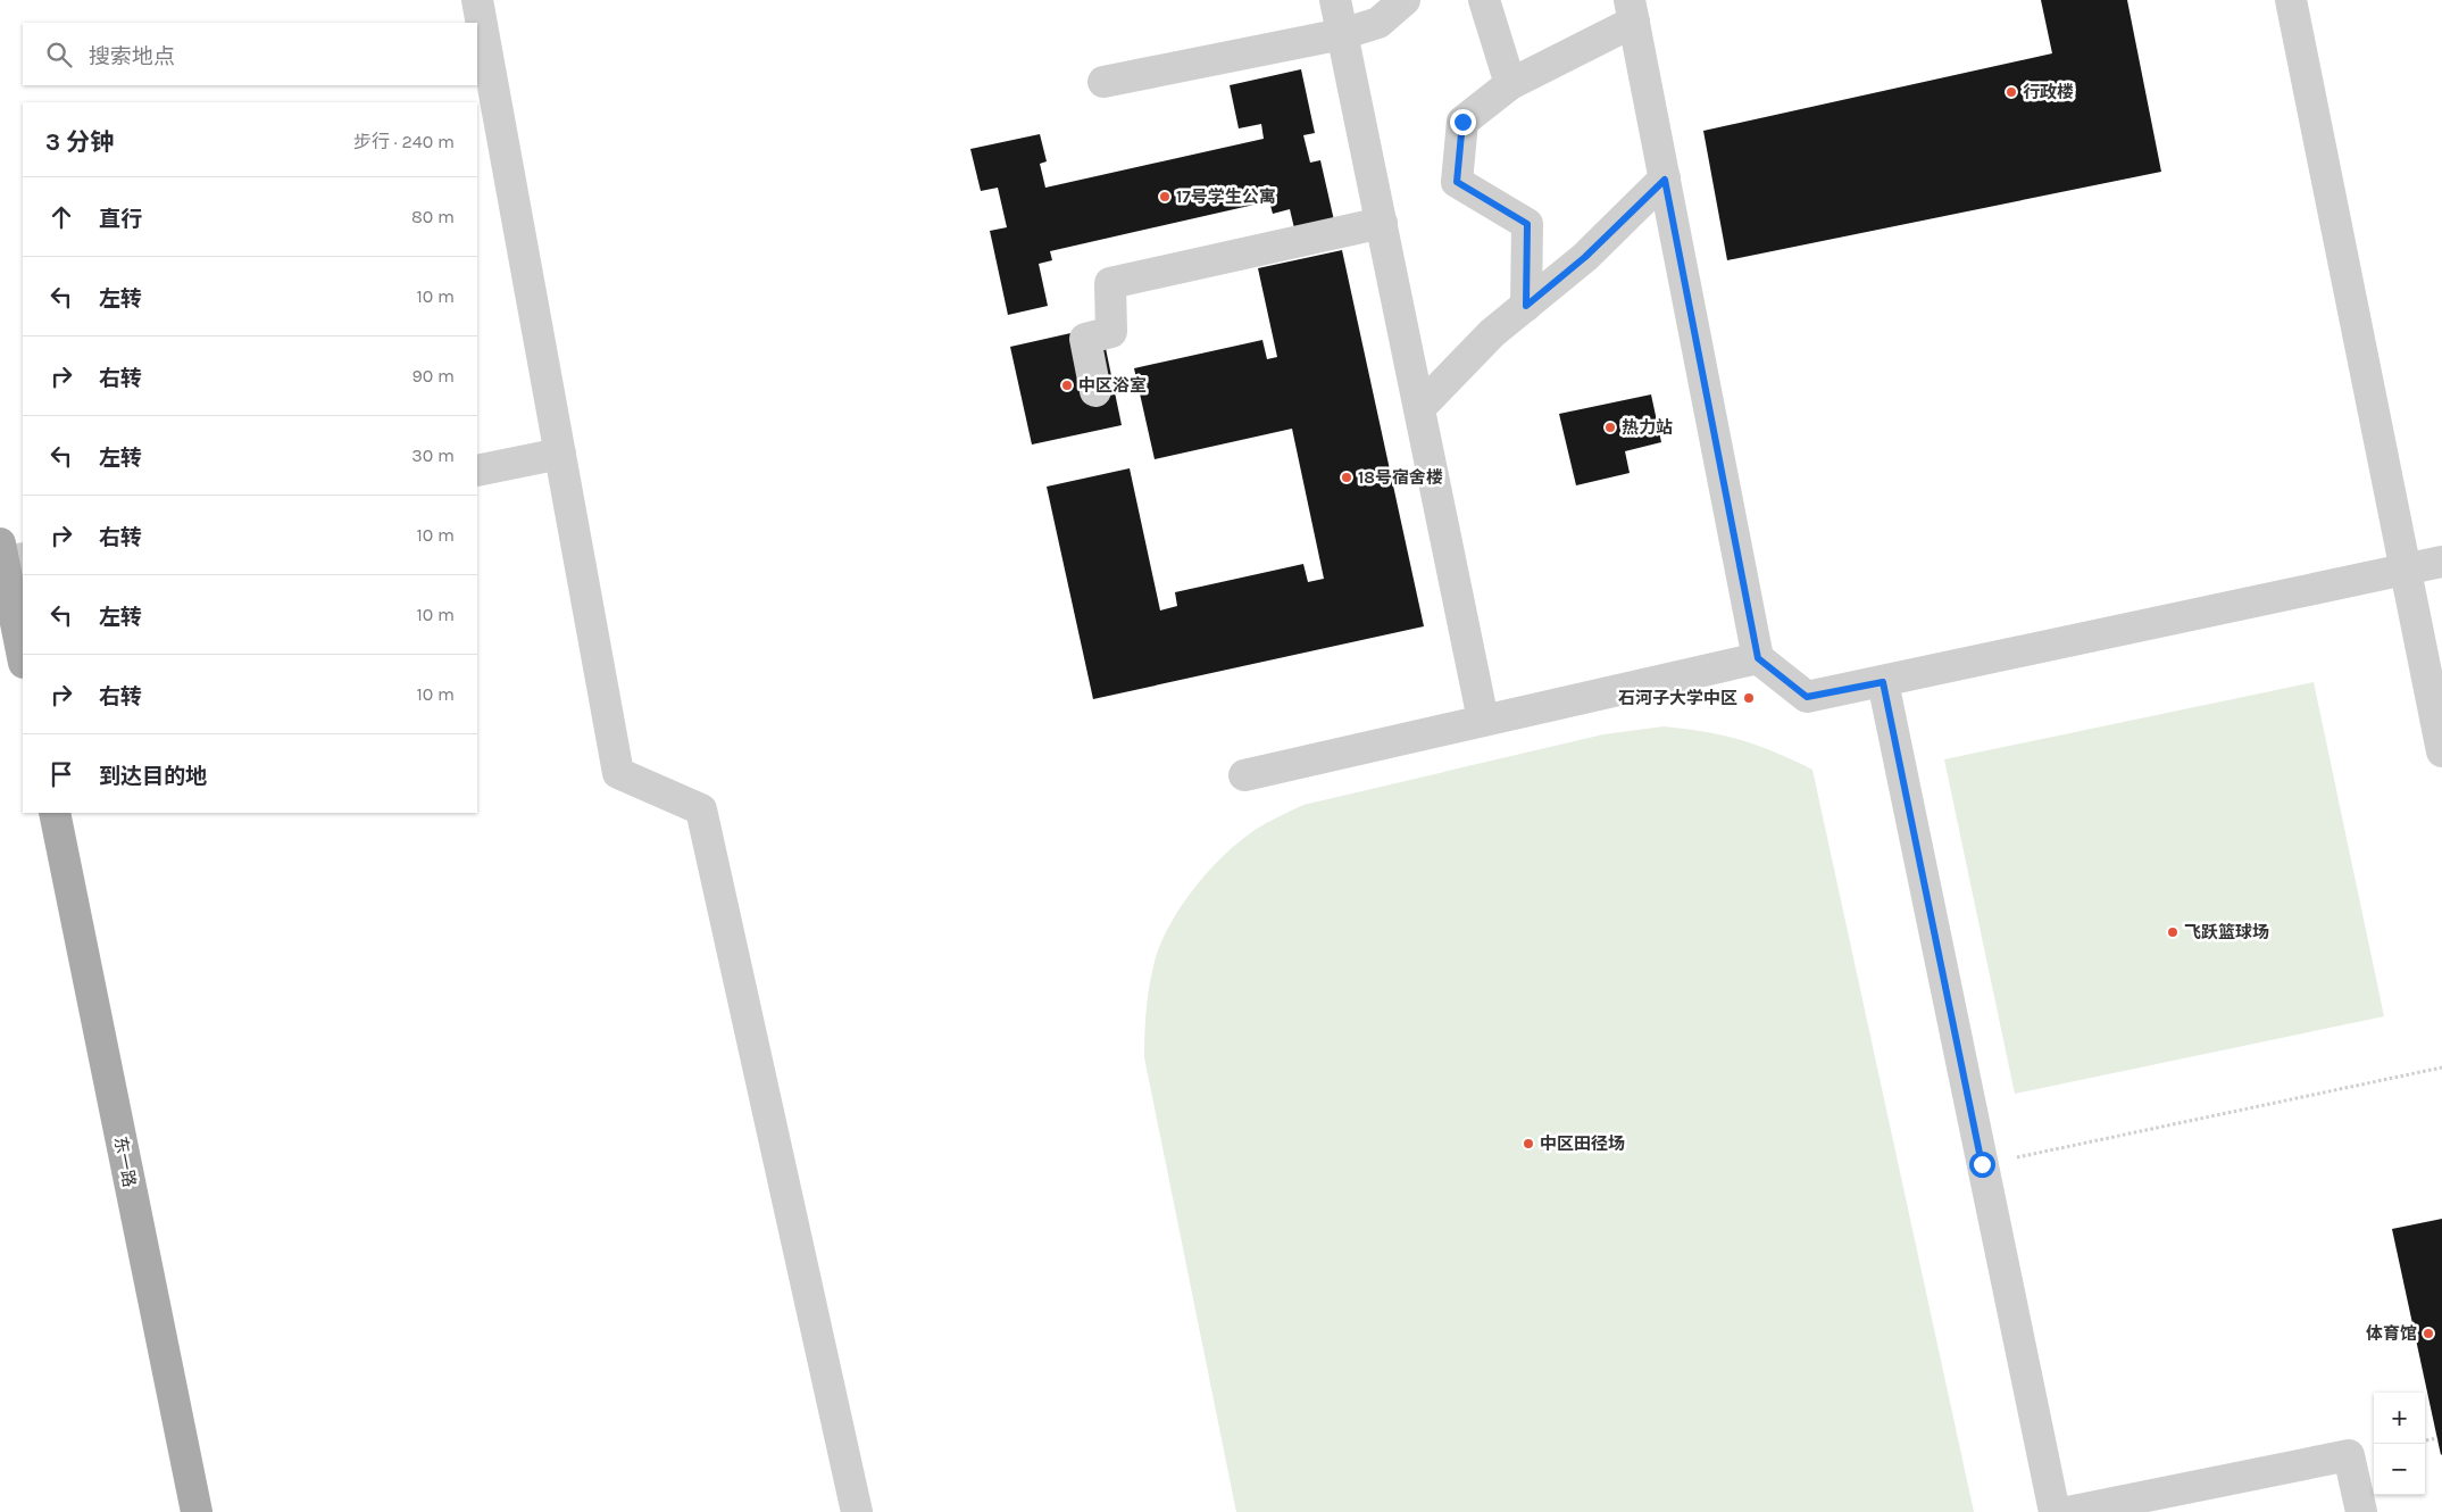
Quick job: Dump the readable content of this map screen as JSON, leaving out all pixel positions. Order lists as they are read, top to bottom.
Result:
{
  "streets": {
    "main road": ["东一路"]
  },
  "places": [
    "行政楼",
    "17号学生公寓",
    "中区浴室",
    "热力站",
    "18号宿舍楼",
    "石河子大学中区",
    "飞跃篮球场",
    "中区田径场",
    "体育馆"
  ],
  "page": {
    "search": "搜索地点",
    "heading": ["3 分钟", "步行 · 240 m"],
    "list": [
      ["直行", "80 m"],
      ["左转", "10 m"],
      ["右转", "90 m"],
      ["左转", "30 m"],
      ["右转", "10 m"],
      ["左转", "10 m"],
      ["右转", "10 m"],
      "到达目的地"
    ],
    "map_buttons": ["+", "−"]
  }
}
